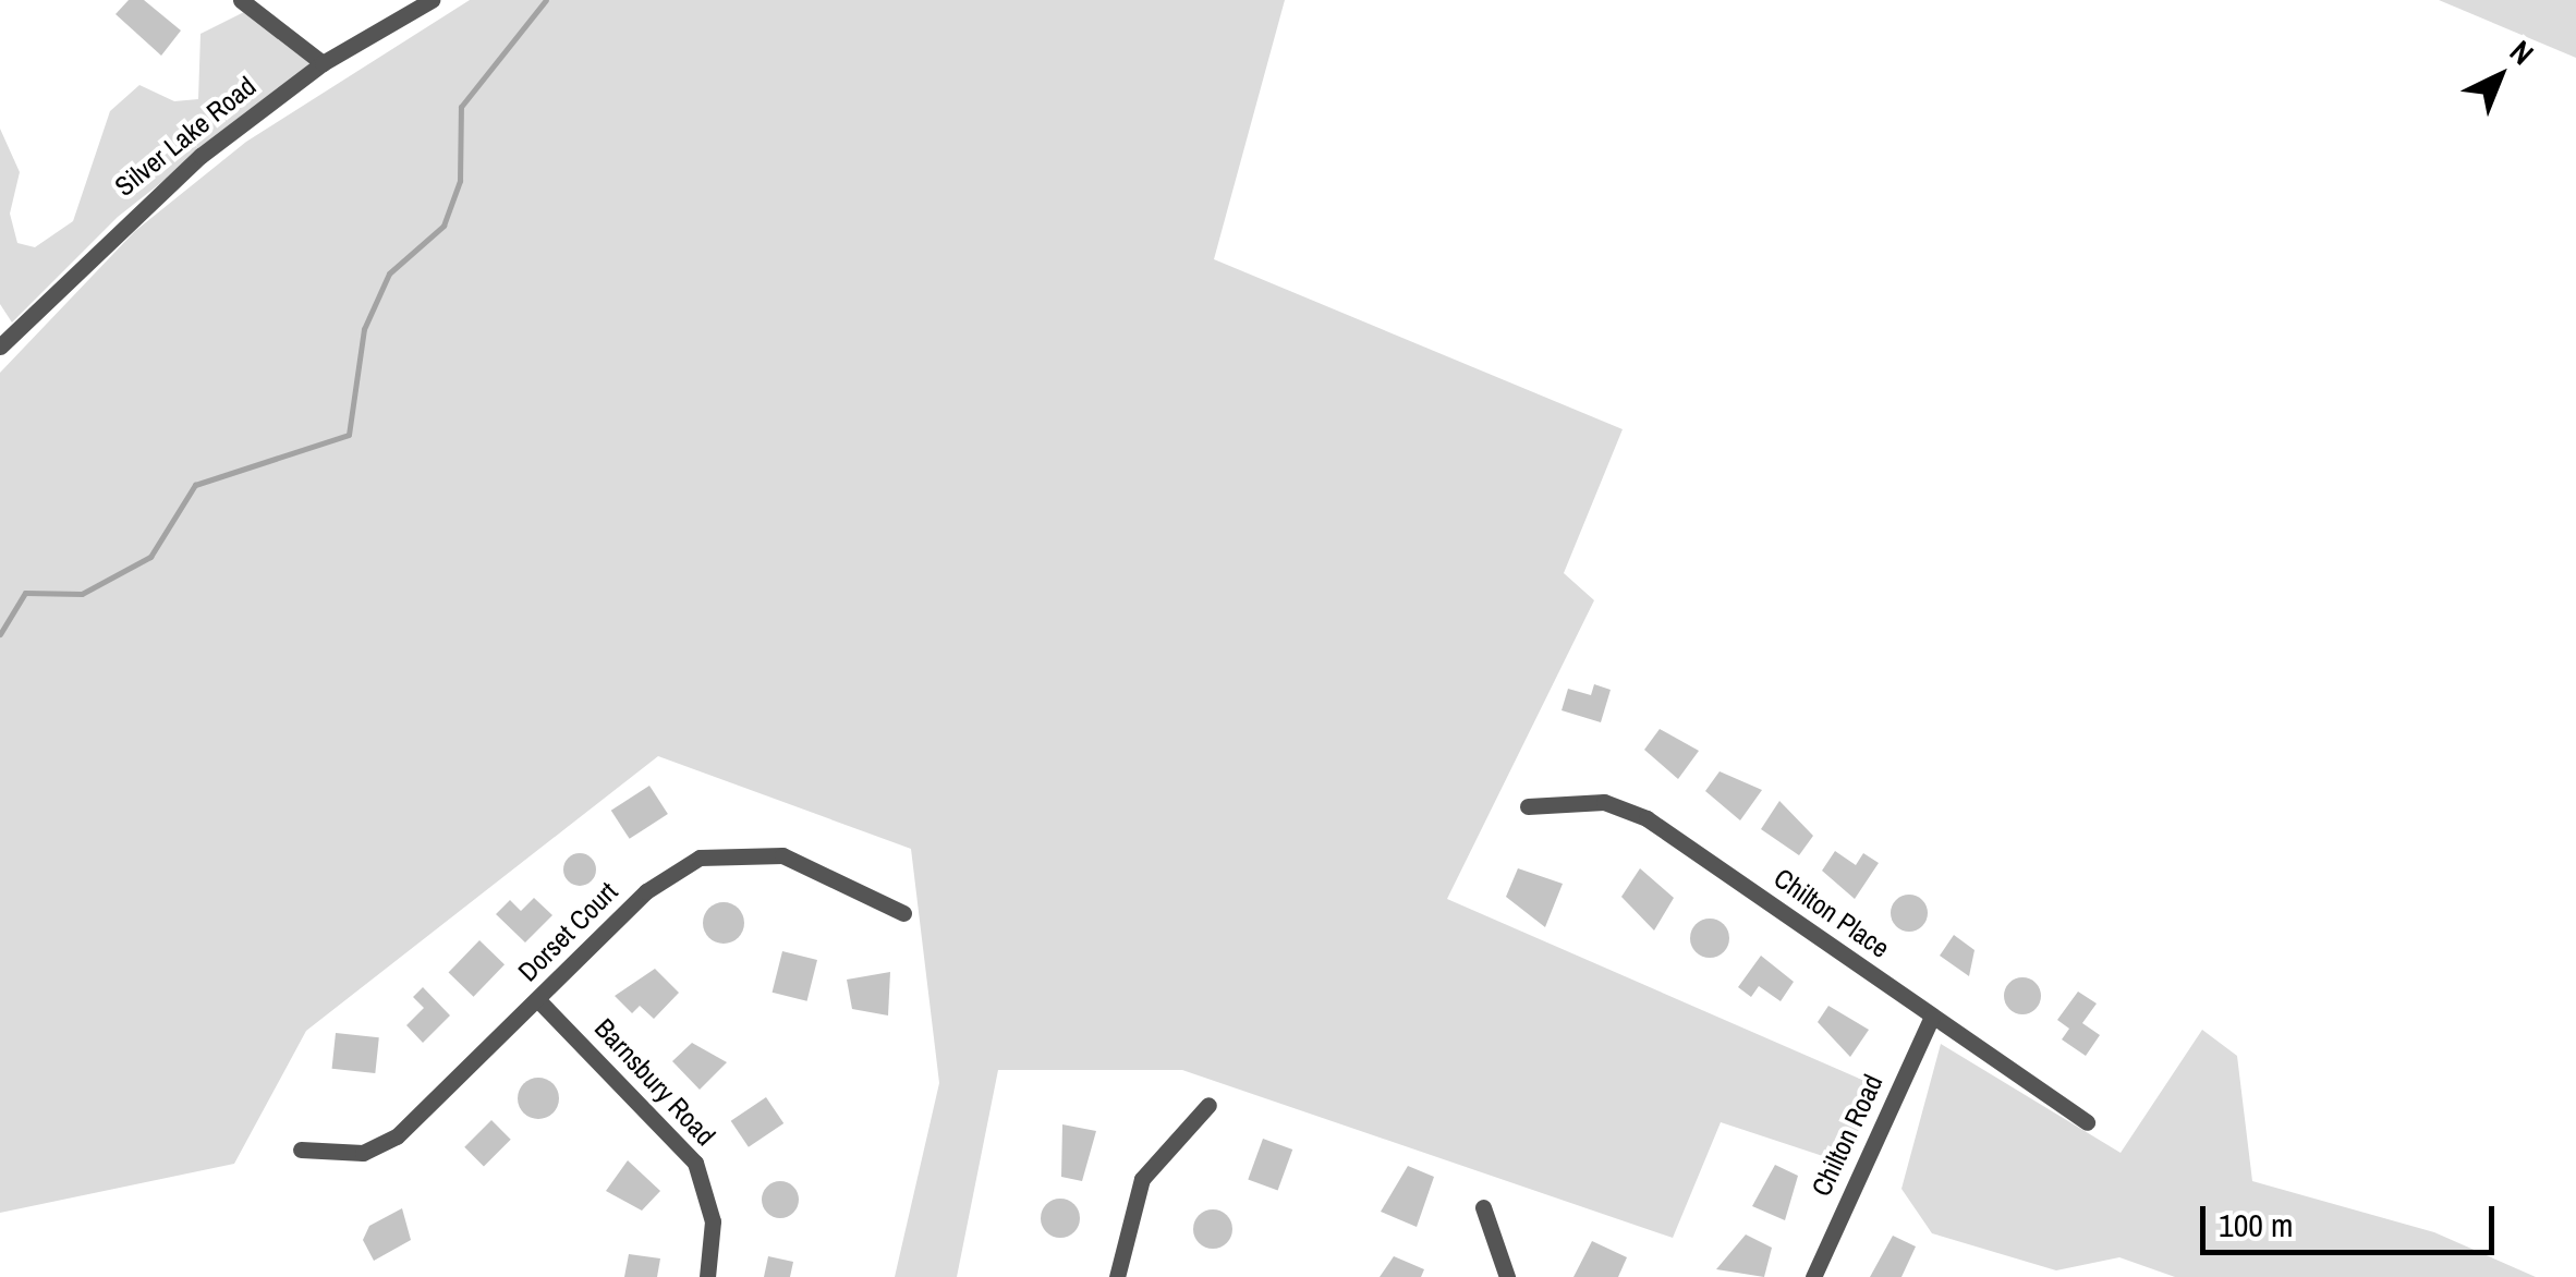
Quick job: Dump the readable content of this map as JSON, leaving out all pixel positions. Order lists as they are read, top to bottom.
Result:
{
  "streets": {
    "street": [
      "Silver Lake Road",
      "Chilton Place",
      "Dorset Court",
      "Barnsbury Road",
      "Chilton Road"
    ]
  },
  "crossings": [
    ["Chilton Place", "Chilton Road"],
    ["Dorset Court", "Barnsbury Road"]
  ],
  "scale_bar": "100 m",
  "north": "top right"
}
